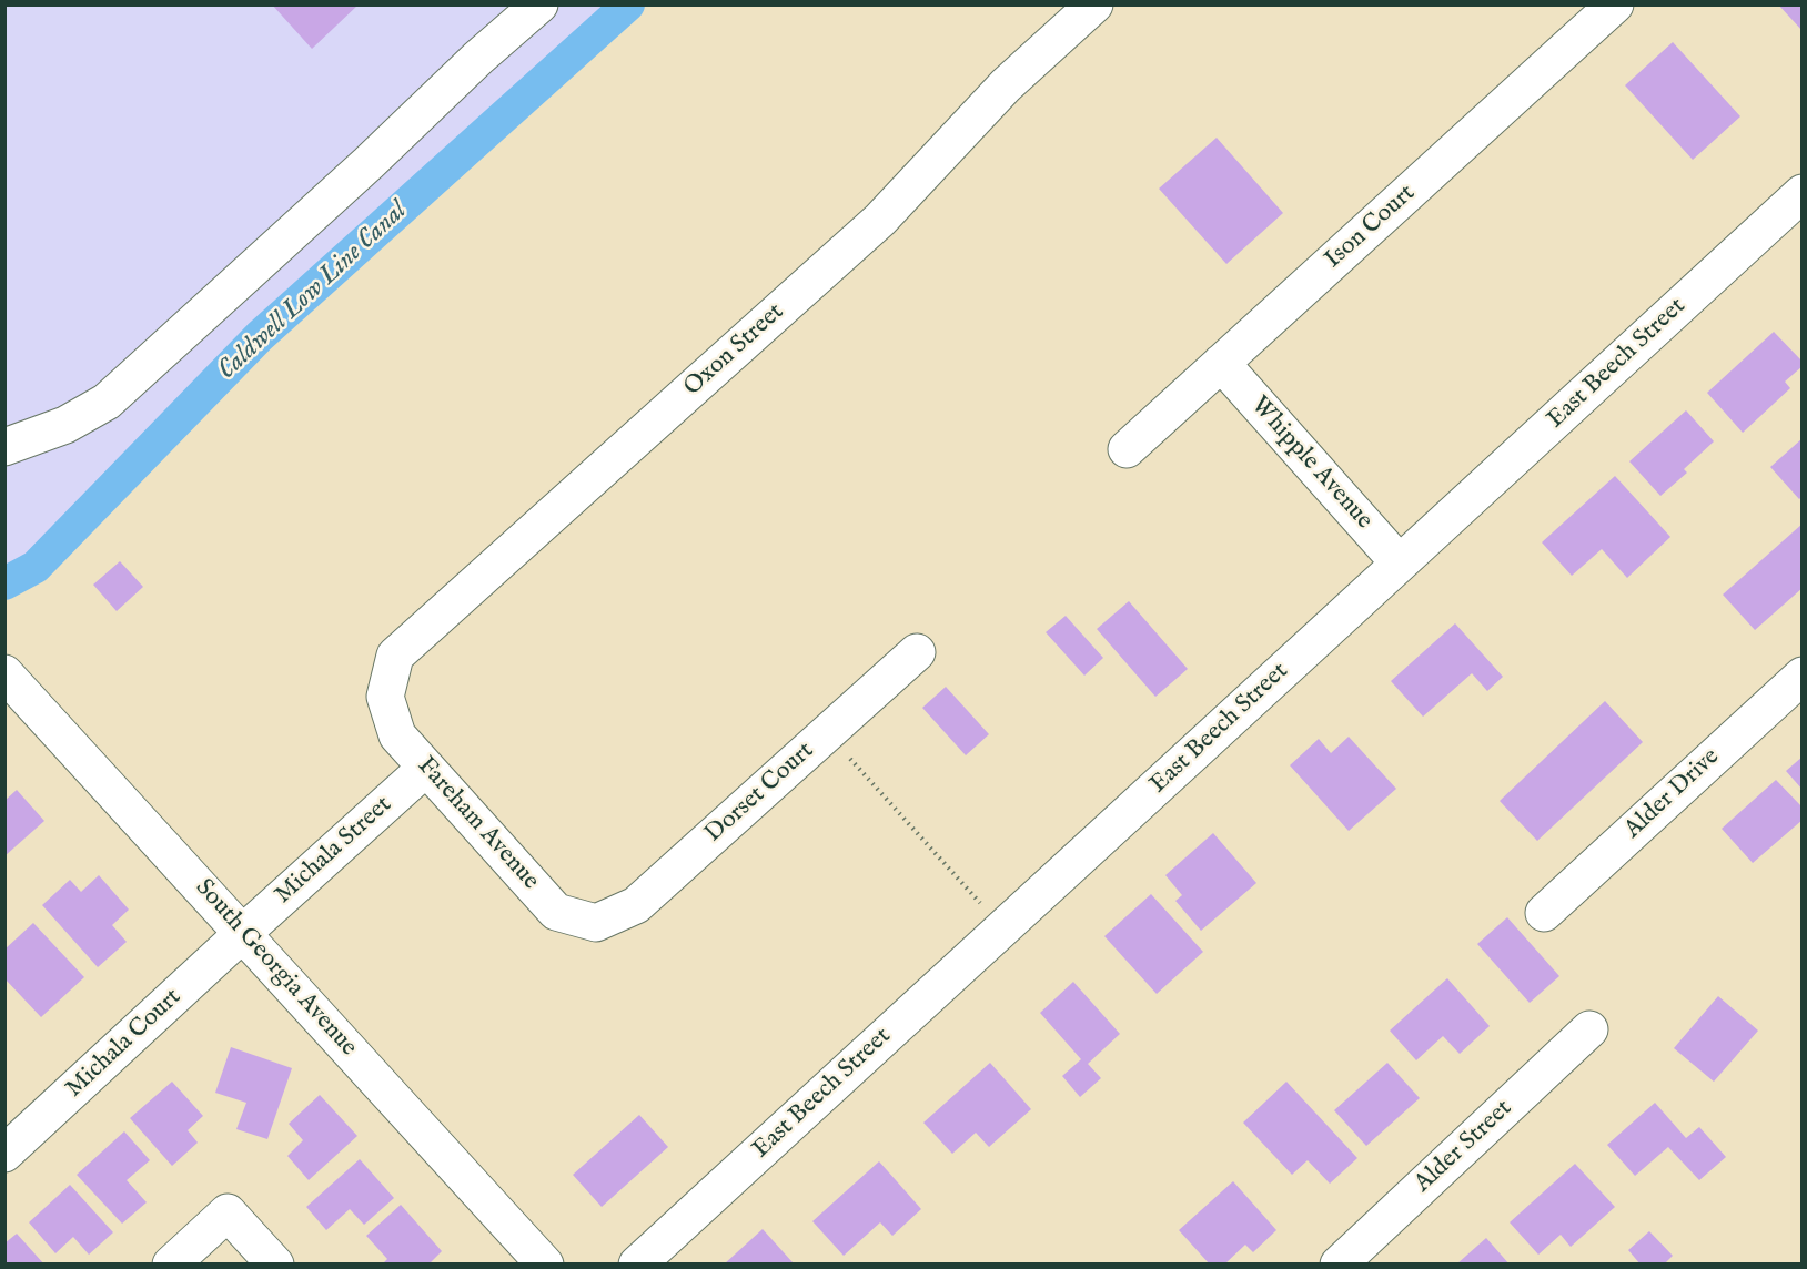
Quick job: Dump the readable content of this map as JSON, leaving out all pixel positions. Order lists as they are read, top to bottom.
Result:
{
  "streets": {
    "street": [
      "Ison Court",
      "Oxon Street",
      "East Beech Street",
      "Whipple Avenue",
      "Dorset Court",
      "Alder Drive",
      "Fareham Avenue",
      "Michala Street",
      "South Georgia Avenue",
      "Michala Court",
      "Alder Street"
    ]
  },
  "crossings": [
    ["Ison Court", "Whipple Avenue"],
    ["Oxon Street", "Fareham Avenue"],
    ["East Beech Street", "Whipple Avenue"],
    ["Dorset Court", "Fareham Avenue"],
    ["Fareham Avenue", "Michala Street"],
    ["Michala Street", "South Georgia Avenue"],
    ["Michala Street", "Michala Court"],
    ["South Georgia Avenue", "Michala Court"]
  ],
  "water": ["Caldwell Low Line Canal"]
}
